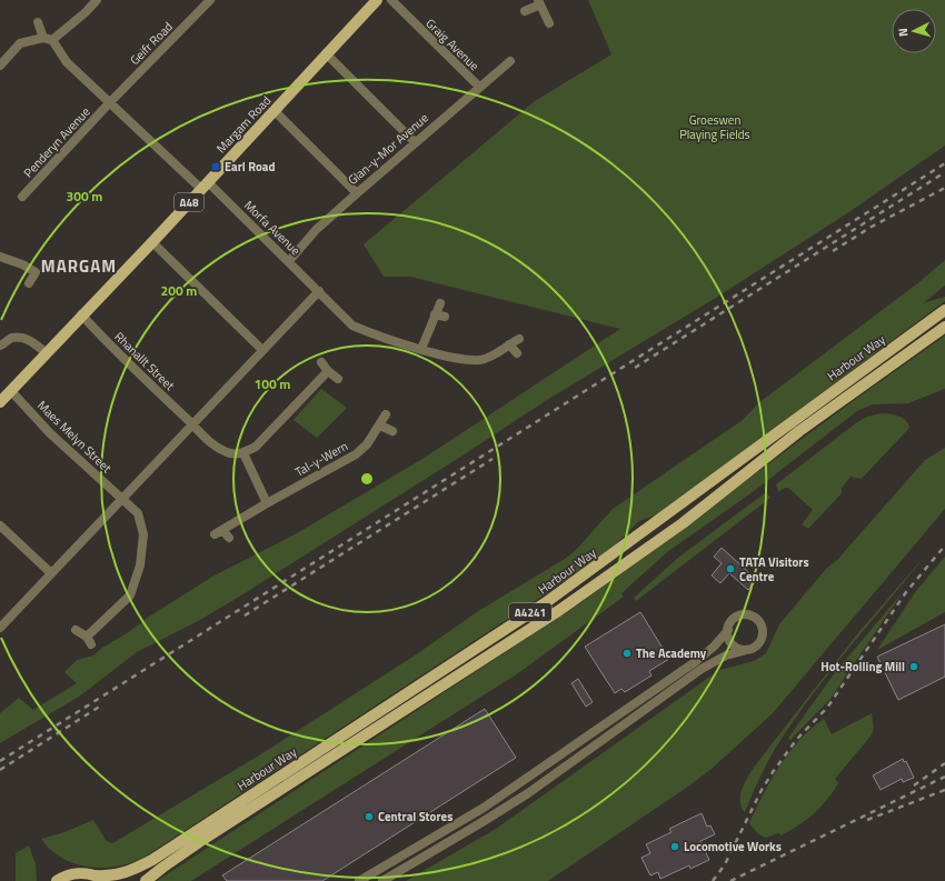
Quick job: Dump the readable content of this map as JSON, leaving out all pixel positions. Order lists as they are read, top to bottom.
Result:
{
  "streets": {
    "main road": [
      "Margam Road",
      "A48",
      "Harbour Way",
      "A4241"
    ],
    "street": [
      "Geifr Road",
      "Graig Avenue",
      "Penderyn Avenue",
      "Glan-y-Mor Avenue",
      "Morfa Avenue",
      "Rhanallt Street",
      "Maes Melyn Street",
      "Tal-y-Wern"
    ]
  },
  "crossings": [
    ["Geifr Road", "Penderyn Avenue"],
    ["Graig Avenue", "Glan-y-Mor Avenue"],
    ["Margam Road", "Morfa Avenue"],
    ["Margam Road", "Rhanallt Street"],
    ["Margam Road", "Maes Melyn Street"],
    ["Glan-y-Mor Avenue", "Morfa Avenue"],
    ["Harbour Way", "A4241"]
  ],
  "districts": ["MARGAM"],
  "parks": ["Groeswen Playing Fields"],
  "places": {
    "transit": ["Earl Road"],
    "other": [
      "TATA Visitors Centre",
      "The Academy",
      "Hot-Rolling Mill",
      "Central Stores",
      "Locomotive Works"
    ]
  },
  "north": "left",
  "rings": ["300 m", "200 m", "100 m"]
}
